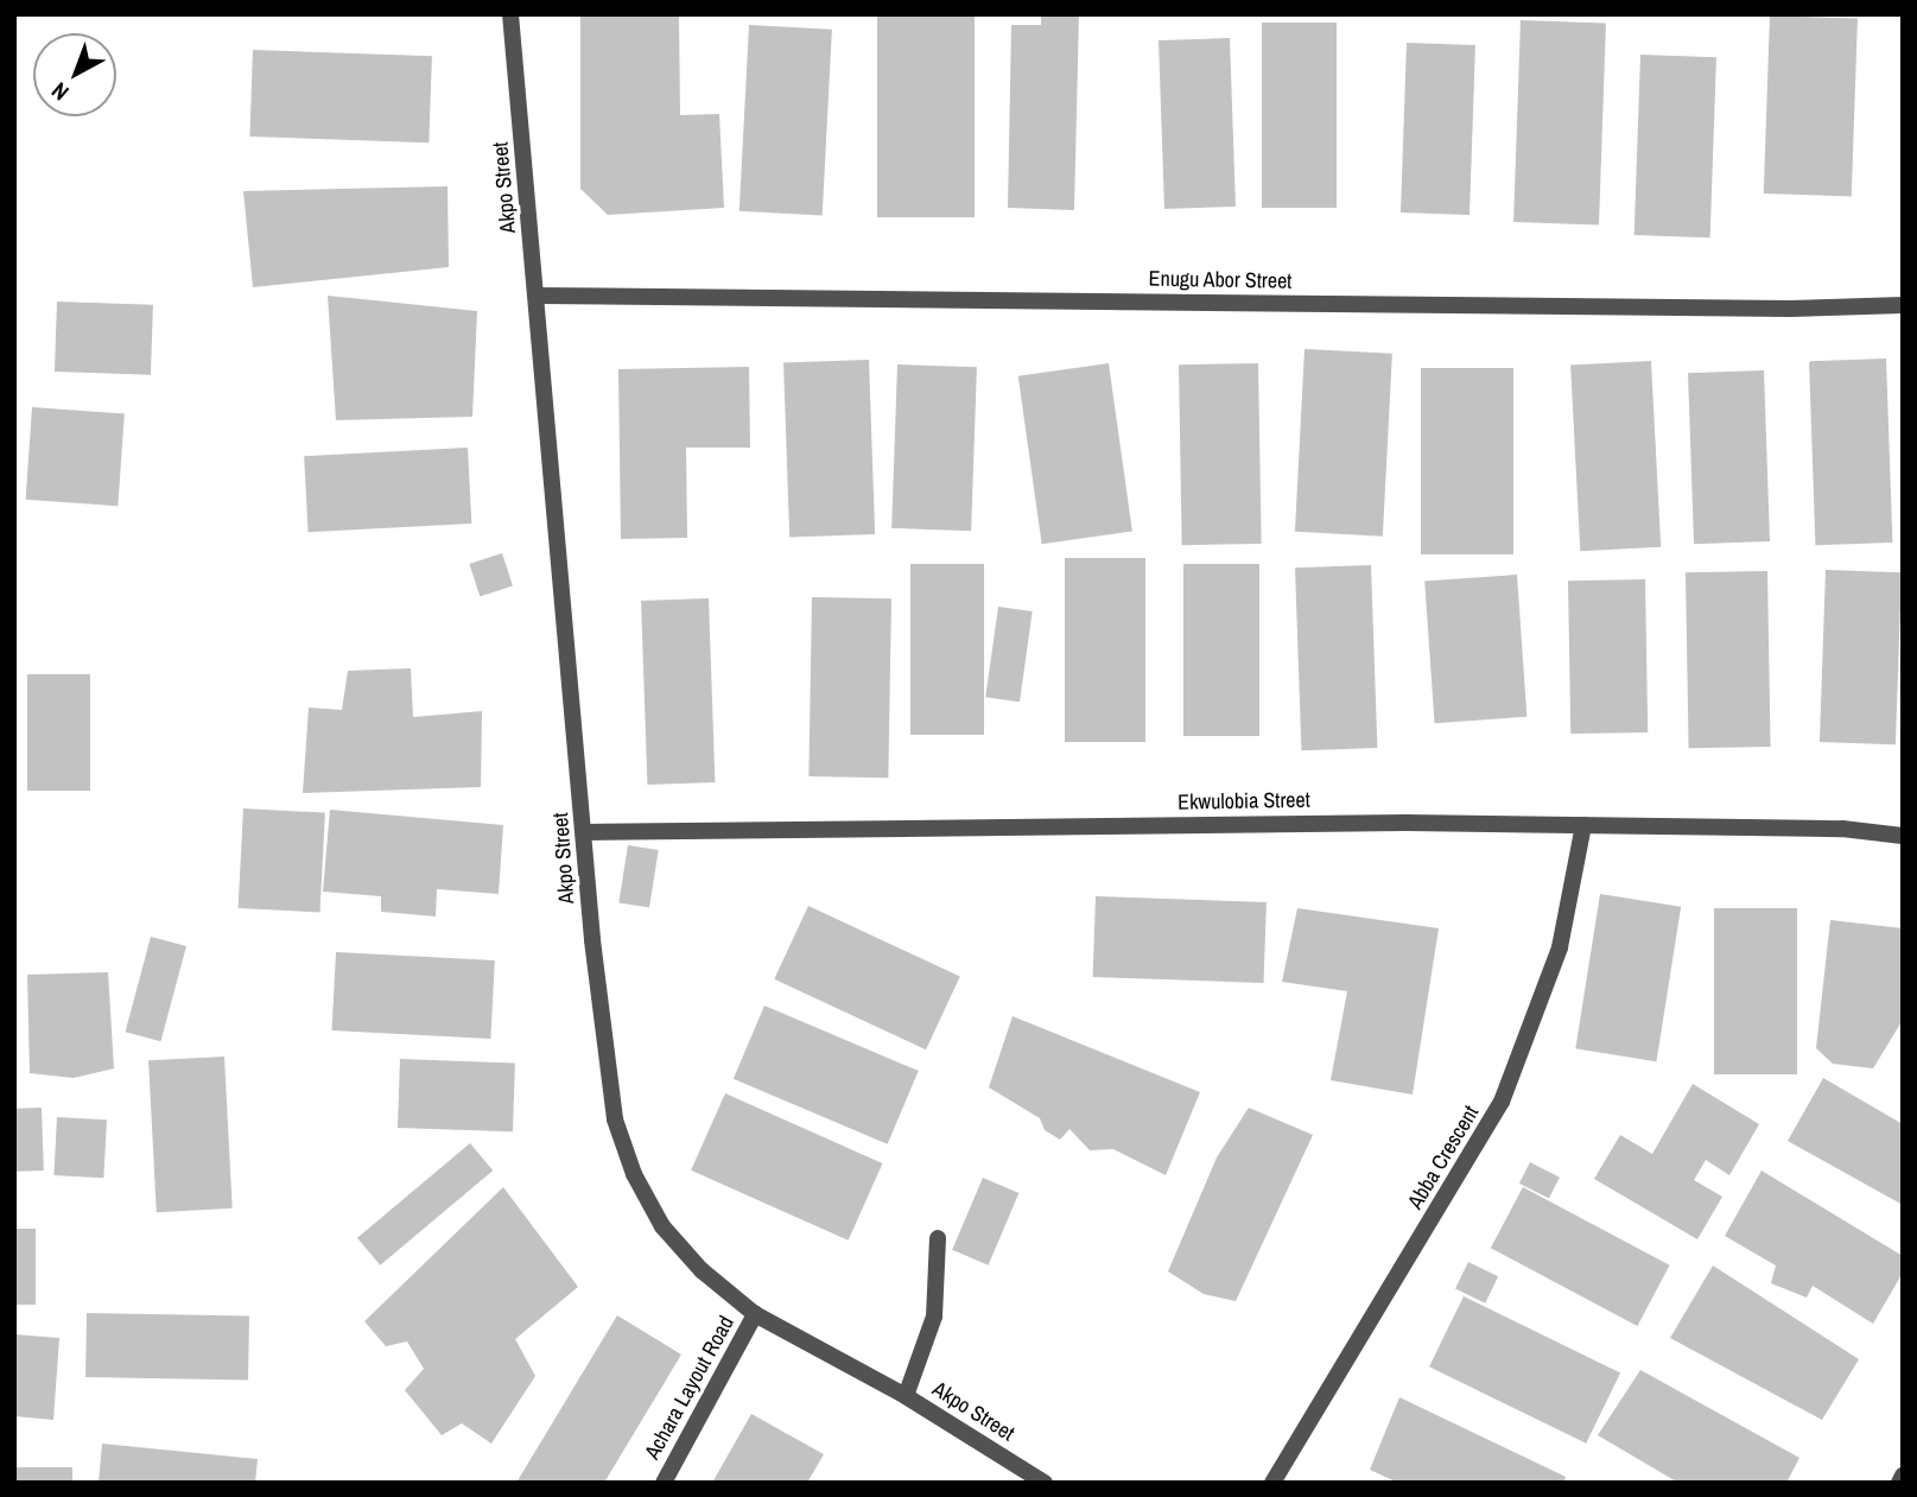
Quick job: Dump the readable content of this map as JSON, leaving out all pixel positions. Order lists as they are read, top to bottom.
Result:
{
  "streets": {
    "street": [
      "Akpo Street",
      "Enugu Abor Street",
      "Ekwulobia Street",
      "Abba Crescent",
      "Achara Layout Road"
    ]
  },
  "crossings": [
    ["Akpo Street", "Enugu Abor Street"],
    ["Akpo Street", "Ekwulobia Street"],
    ["Akpo Street", "Achara Layout Road"],
    ["Ekwulobia Street", "Abba Crescent"]
  ],
  "north": "bottom left"
}
